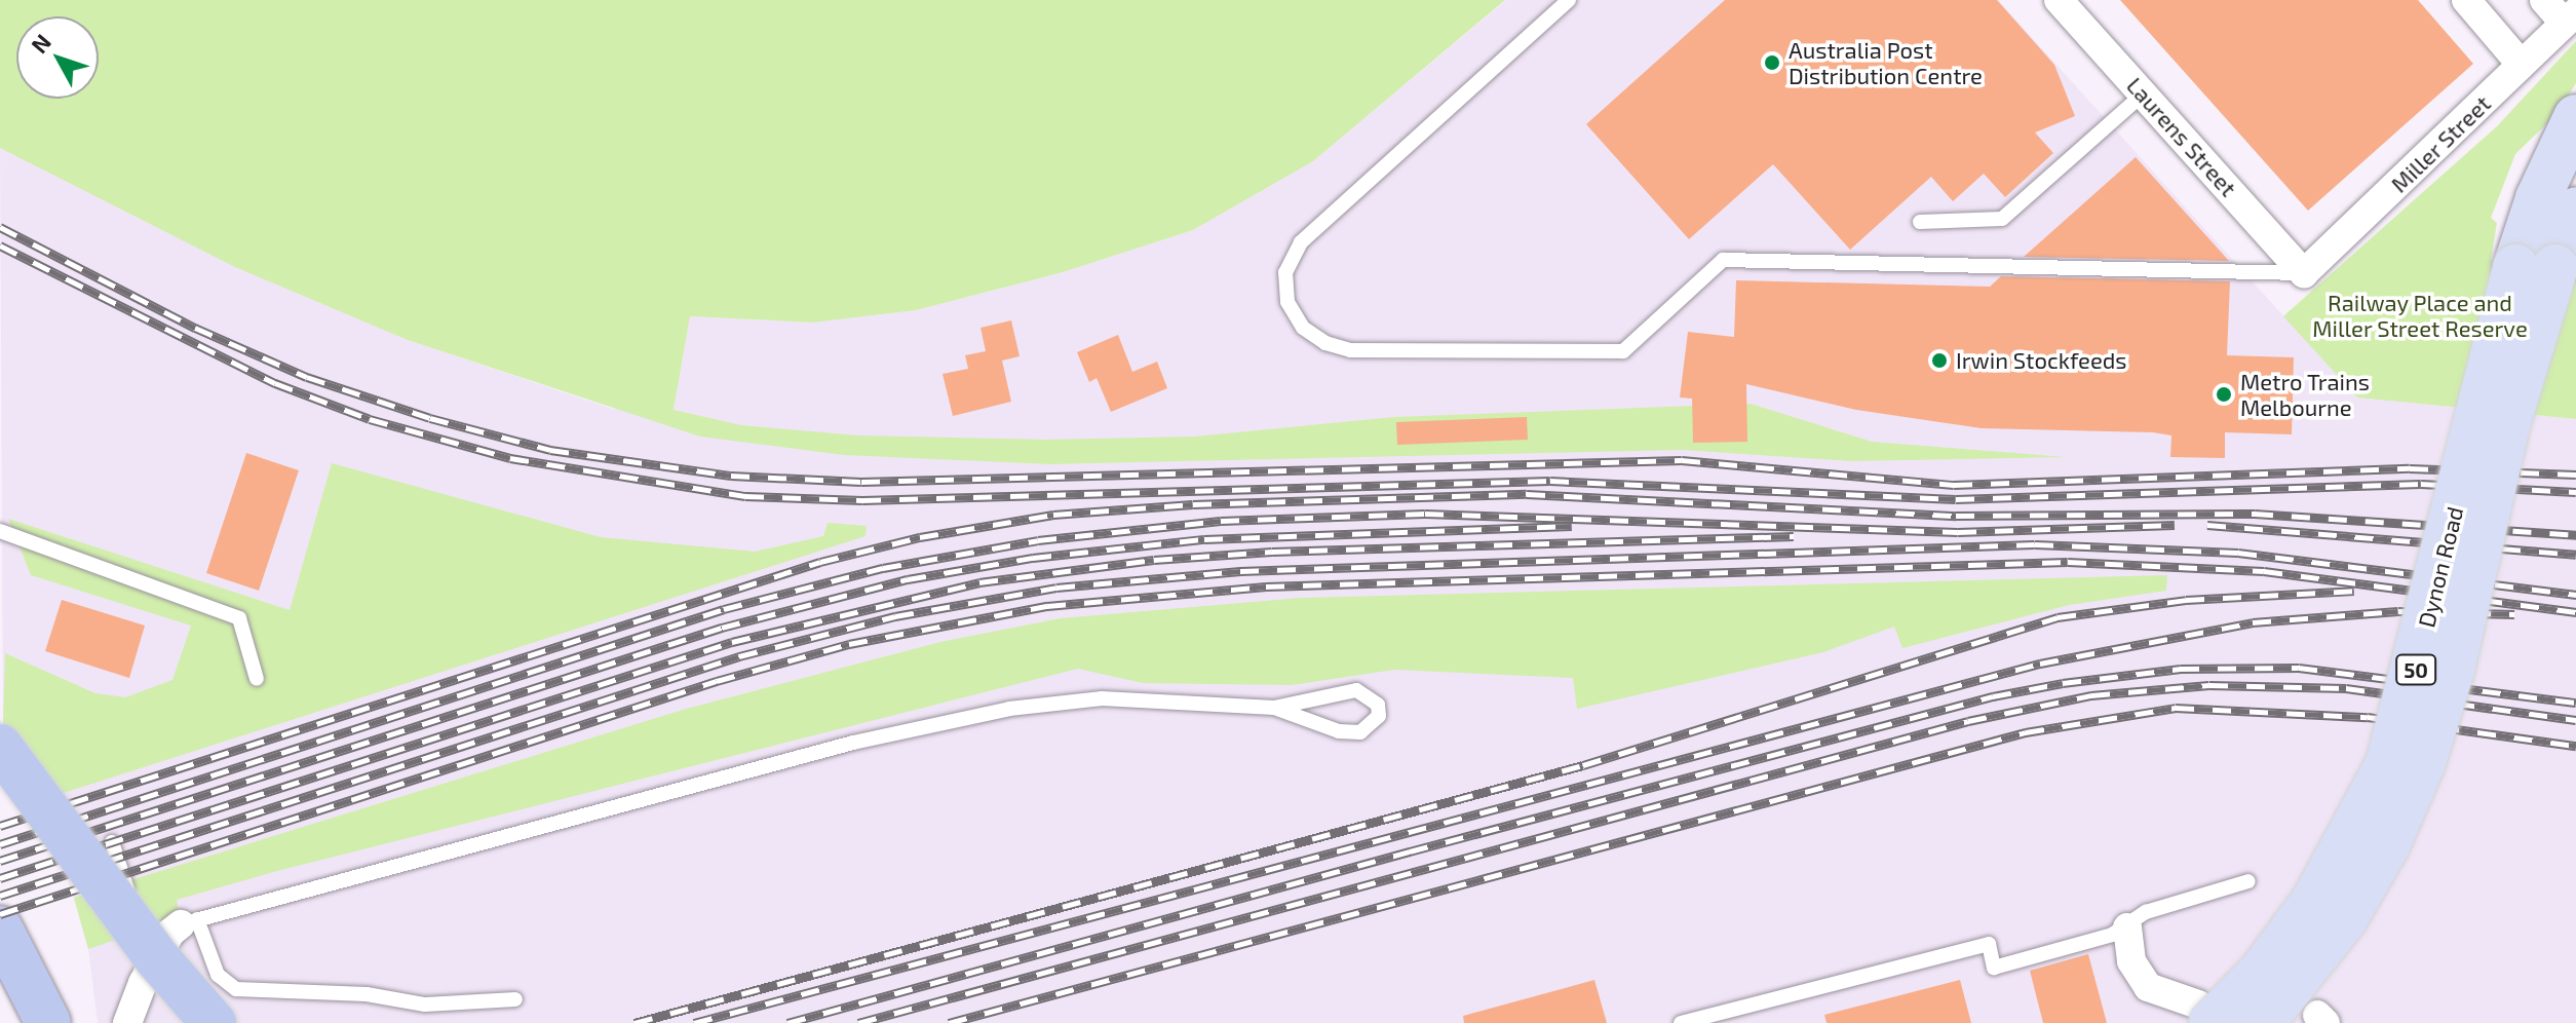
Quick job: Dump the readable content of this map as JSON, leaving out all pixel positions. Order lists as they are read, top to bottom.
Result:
{
  "streets": {
    "main road": ["Dynon Road", "50"],
    "street": ["Laurens Street", "Miller Street"]
  },
  "crossings": [
    ["Laurens Street", "Miller Street"]
  ],
  "parks": ["Railway Place and Miller Street Reserve"],
  "places": ["Australia Post Distribution Centre", "Irwin Stockfeeds", "Metro Trains Melbourne"],
  "north": "top left"
}
